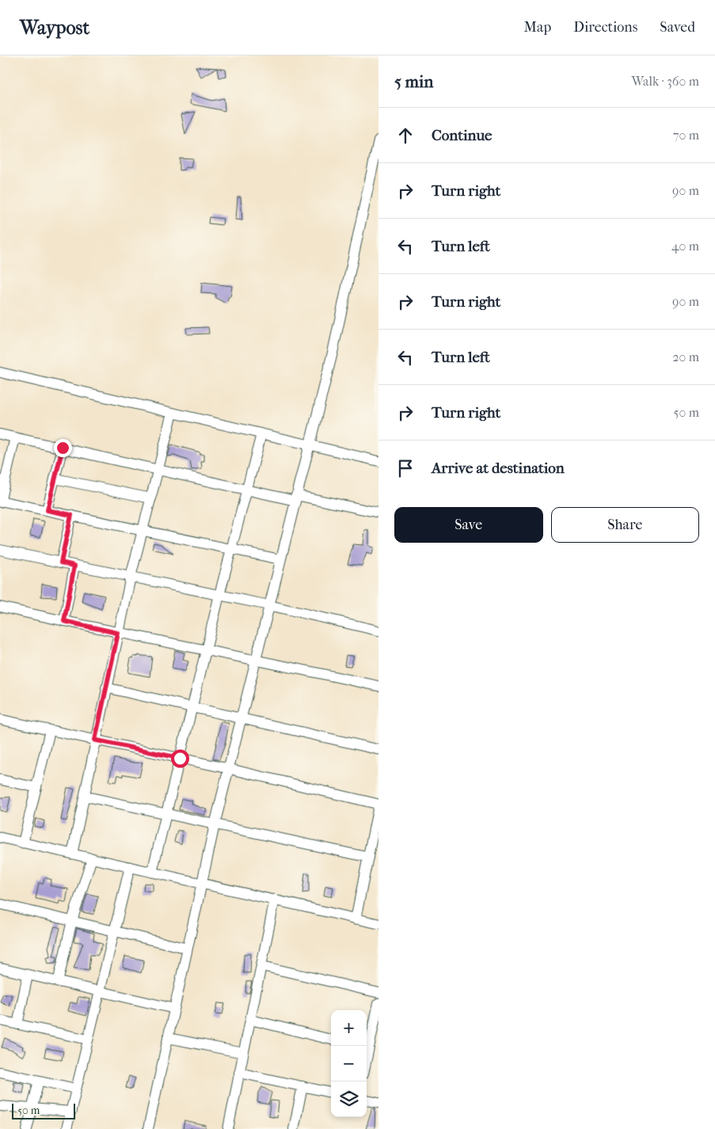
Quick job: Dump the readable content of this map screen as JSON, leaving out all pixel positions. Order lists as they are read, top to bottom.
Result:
{
  "scale_bar": "50 m",
  "page": {
    "header": "Waypost",
    "nav": ["Map", "Directions", "Saved"],
    "heading": ["5 min", "Walk · 360 m"],
    "list": [
      ["Continue", "70 m"],
      ["Turn right", "90 m"],
      ["Turn left", "40 m"],
      ["Turn right", "90 m"],
      ["Turn left", "20 m"],
      ["Turn right", "50 m"],
      "Arrive at destination"
    ],
    "buttons": ["Save", "Share"],
    "map_buttons": ["+", "−"],
    "scale": "50 m"
  }
}
